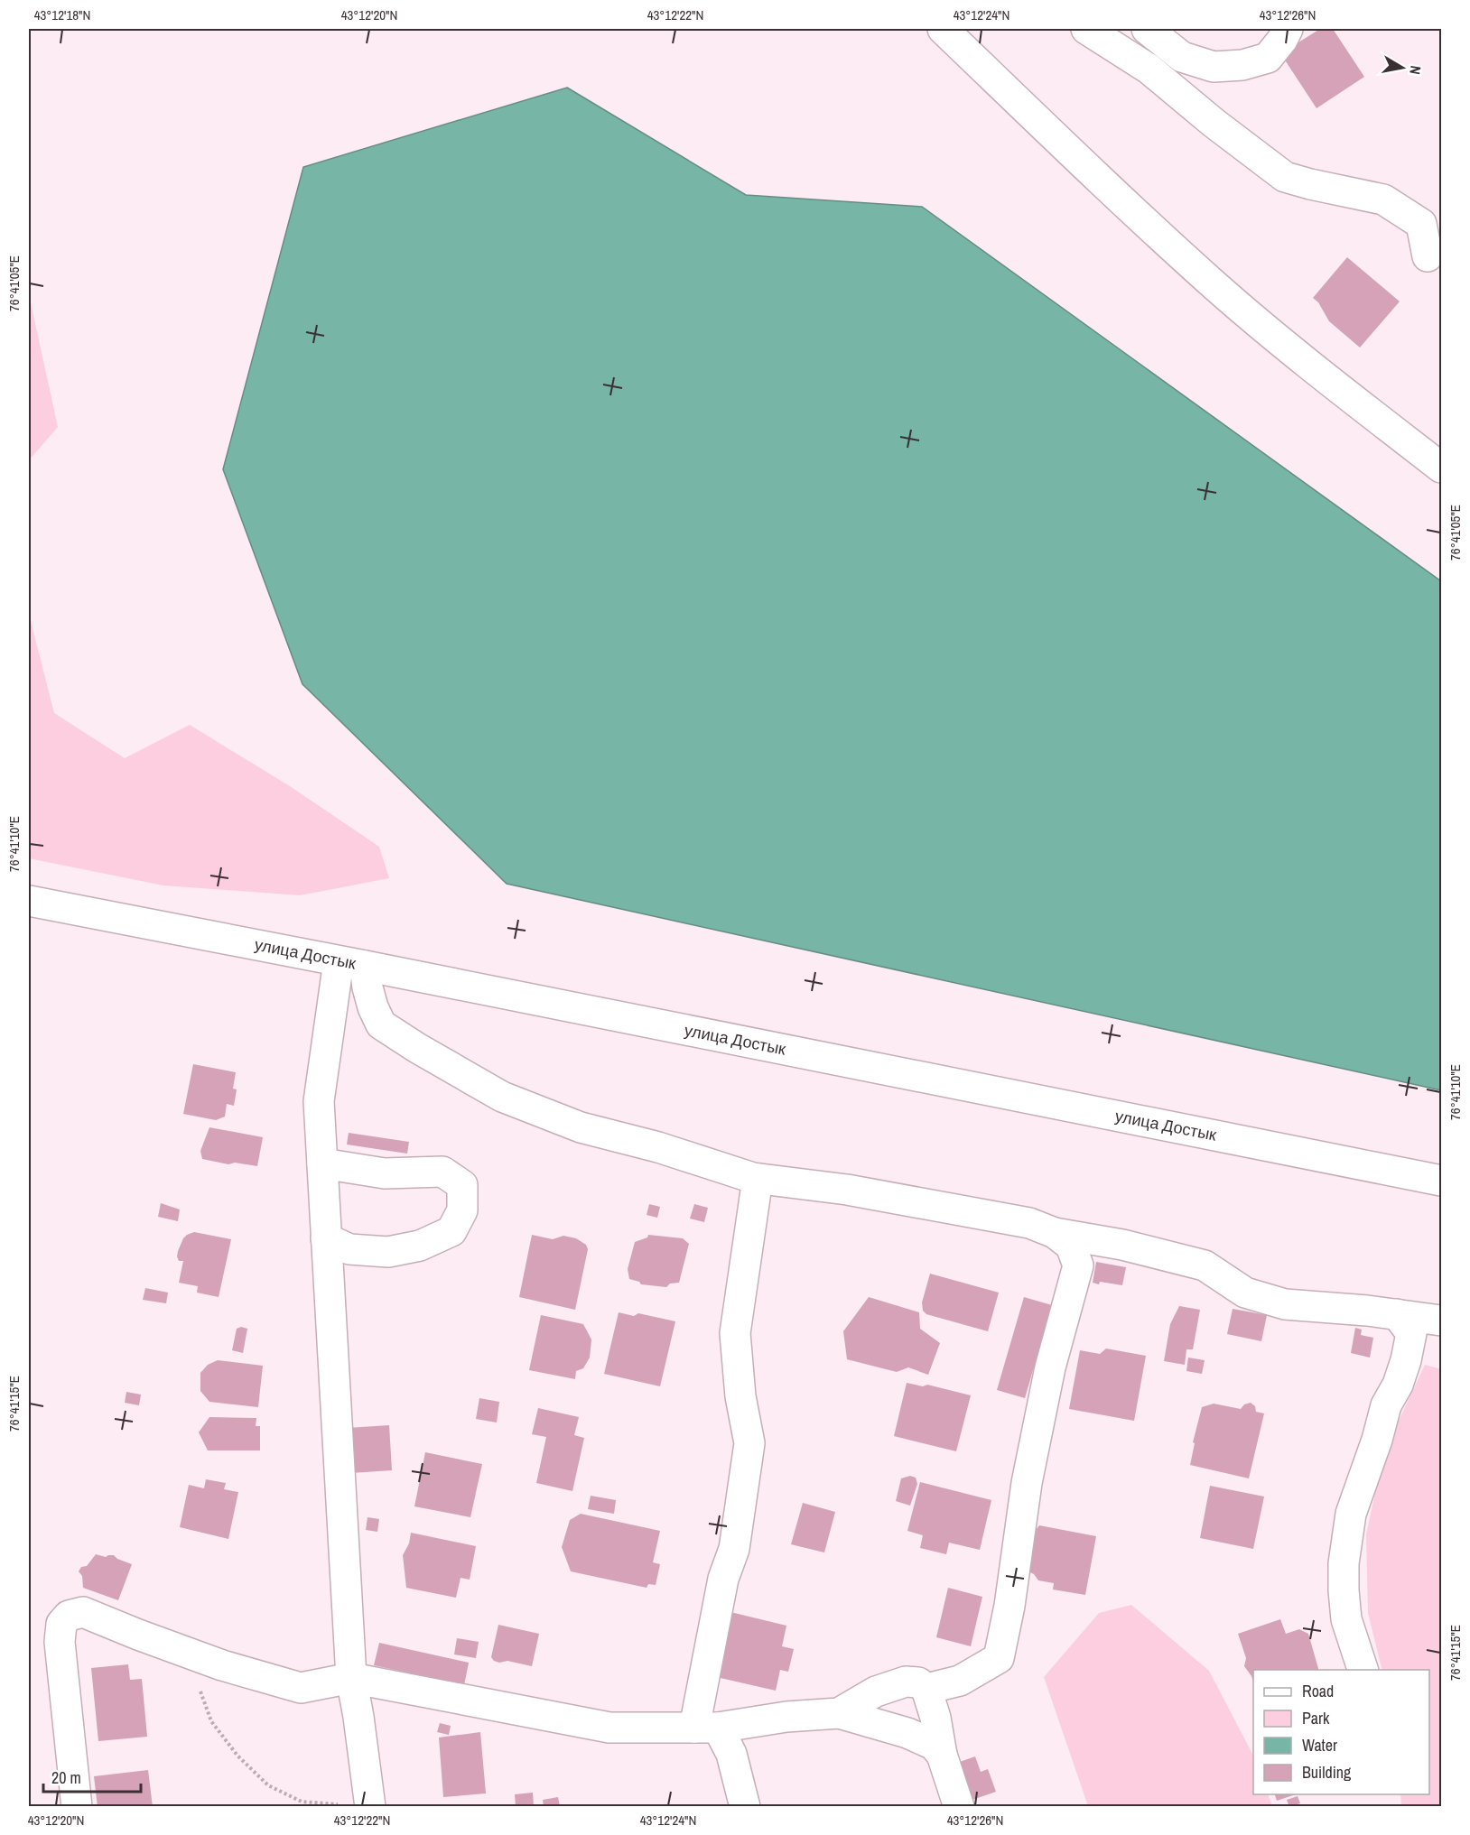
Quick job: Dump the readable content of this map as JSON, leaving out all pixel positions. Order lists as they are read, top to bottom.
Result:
{
  "streets": {
    "street": ["улица Достык"]
  },
  "legend": [
    "Road",
    "Park",
    "Water",
    "Building"
  ],
  "scale_bar": "20 m",
  "north": "right",
  "coordinates": [
    "43°12'18\"N",
    "43°12'20\"N",
    "43°12'22\"N",
    "43°12'24\"N",
    "43°12'26\"N",
    "76°41'05\"E",
    "76°41'10\"E",
    "76°41'15\"E"
  ]
}
